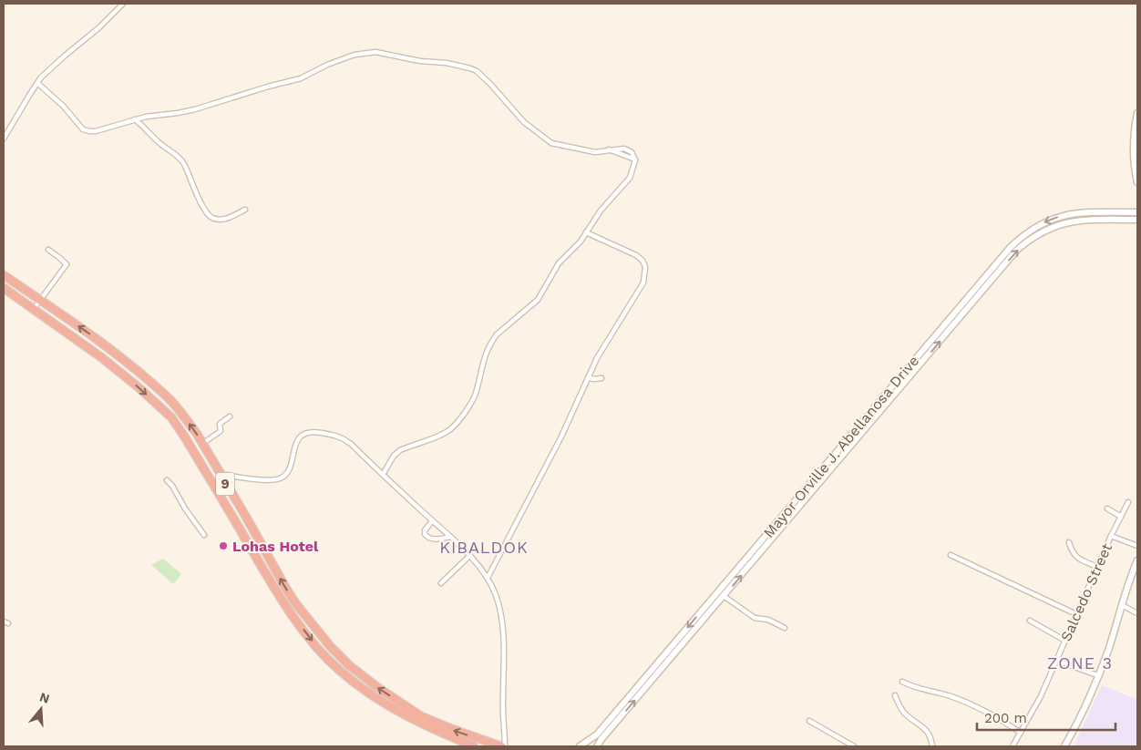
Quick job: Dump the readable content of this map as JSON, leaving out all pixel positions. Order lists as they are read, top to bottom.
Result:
{
  "streets": {
    "highway": ["9"],
    "main road": ["Mayor Orville J. Abellanosa Drive"],
    "street": ["Salcedo Street"]
  },
  "districts": ["KIBALDOK", "ZONE 3"],
  "places": ["Lohas Hotel"],
  "scale_bar": "200 m",
  "north": "top"
}
